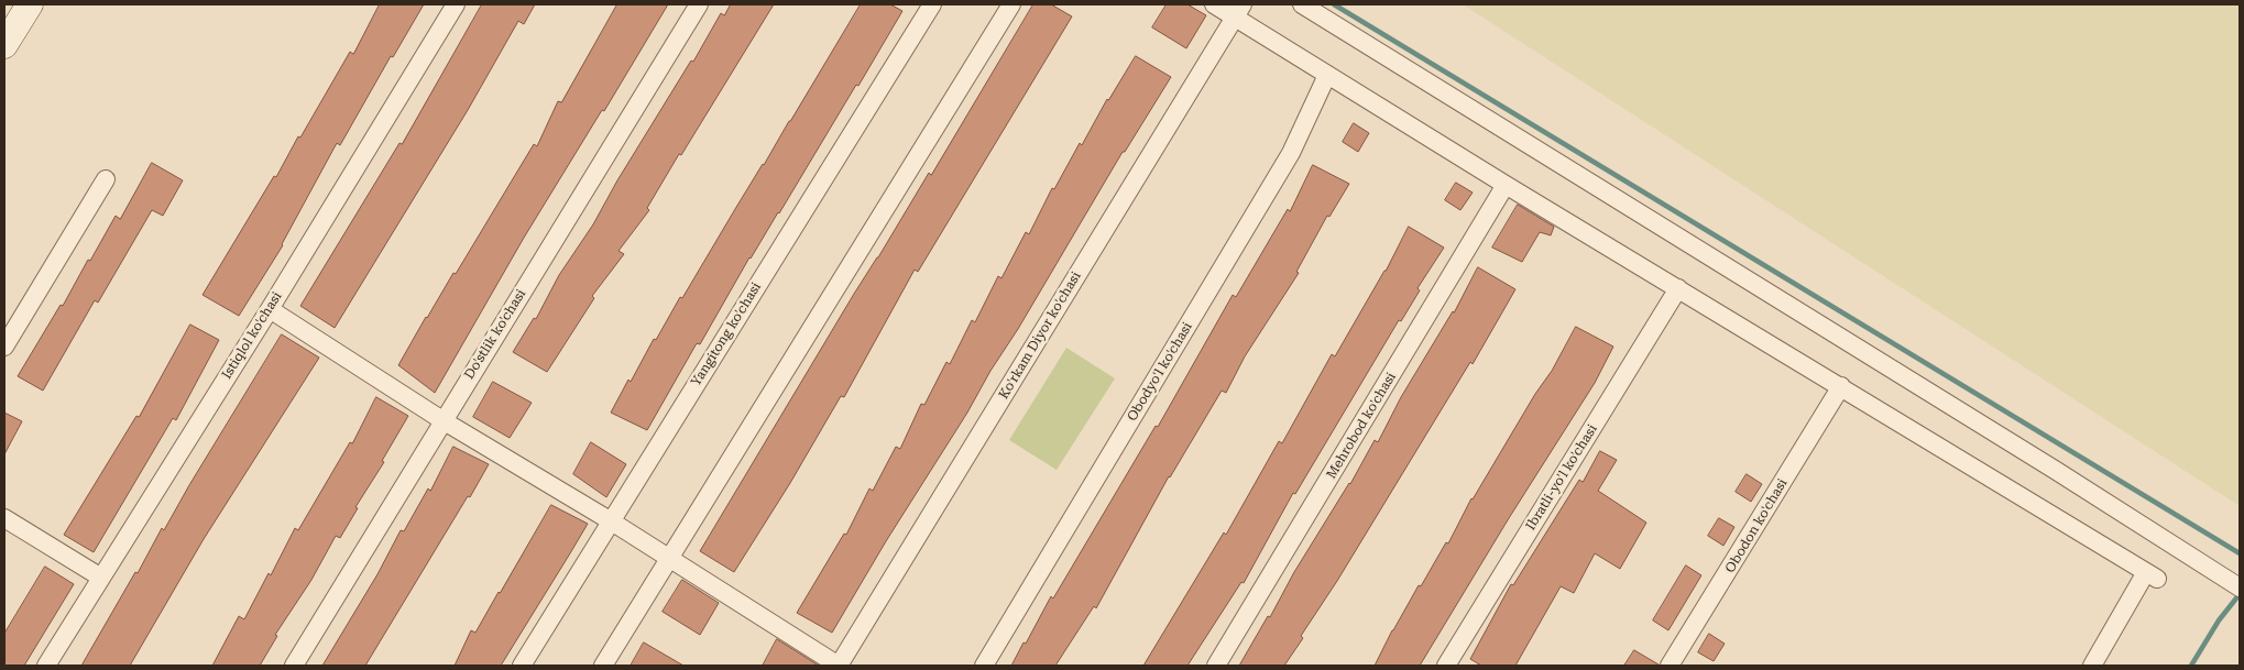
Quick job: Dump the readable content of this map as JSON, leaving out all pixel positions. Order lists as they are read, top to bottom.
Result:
{
  "streets": {
    "street": [
      "Do'stlik ko'chasi",
      "Yangitong ko'chasi",
      "Istiqlol ko'chasi",
      "Ko'rkam Diyor ko'chasi",
      "Obodyo'l ko'chasi",
      "Mehrobod ko'chasi",
      "Ibratli-yo'l ko'chasi",
      "Obodon ko'chasi"
    ]
  }
}
